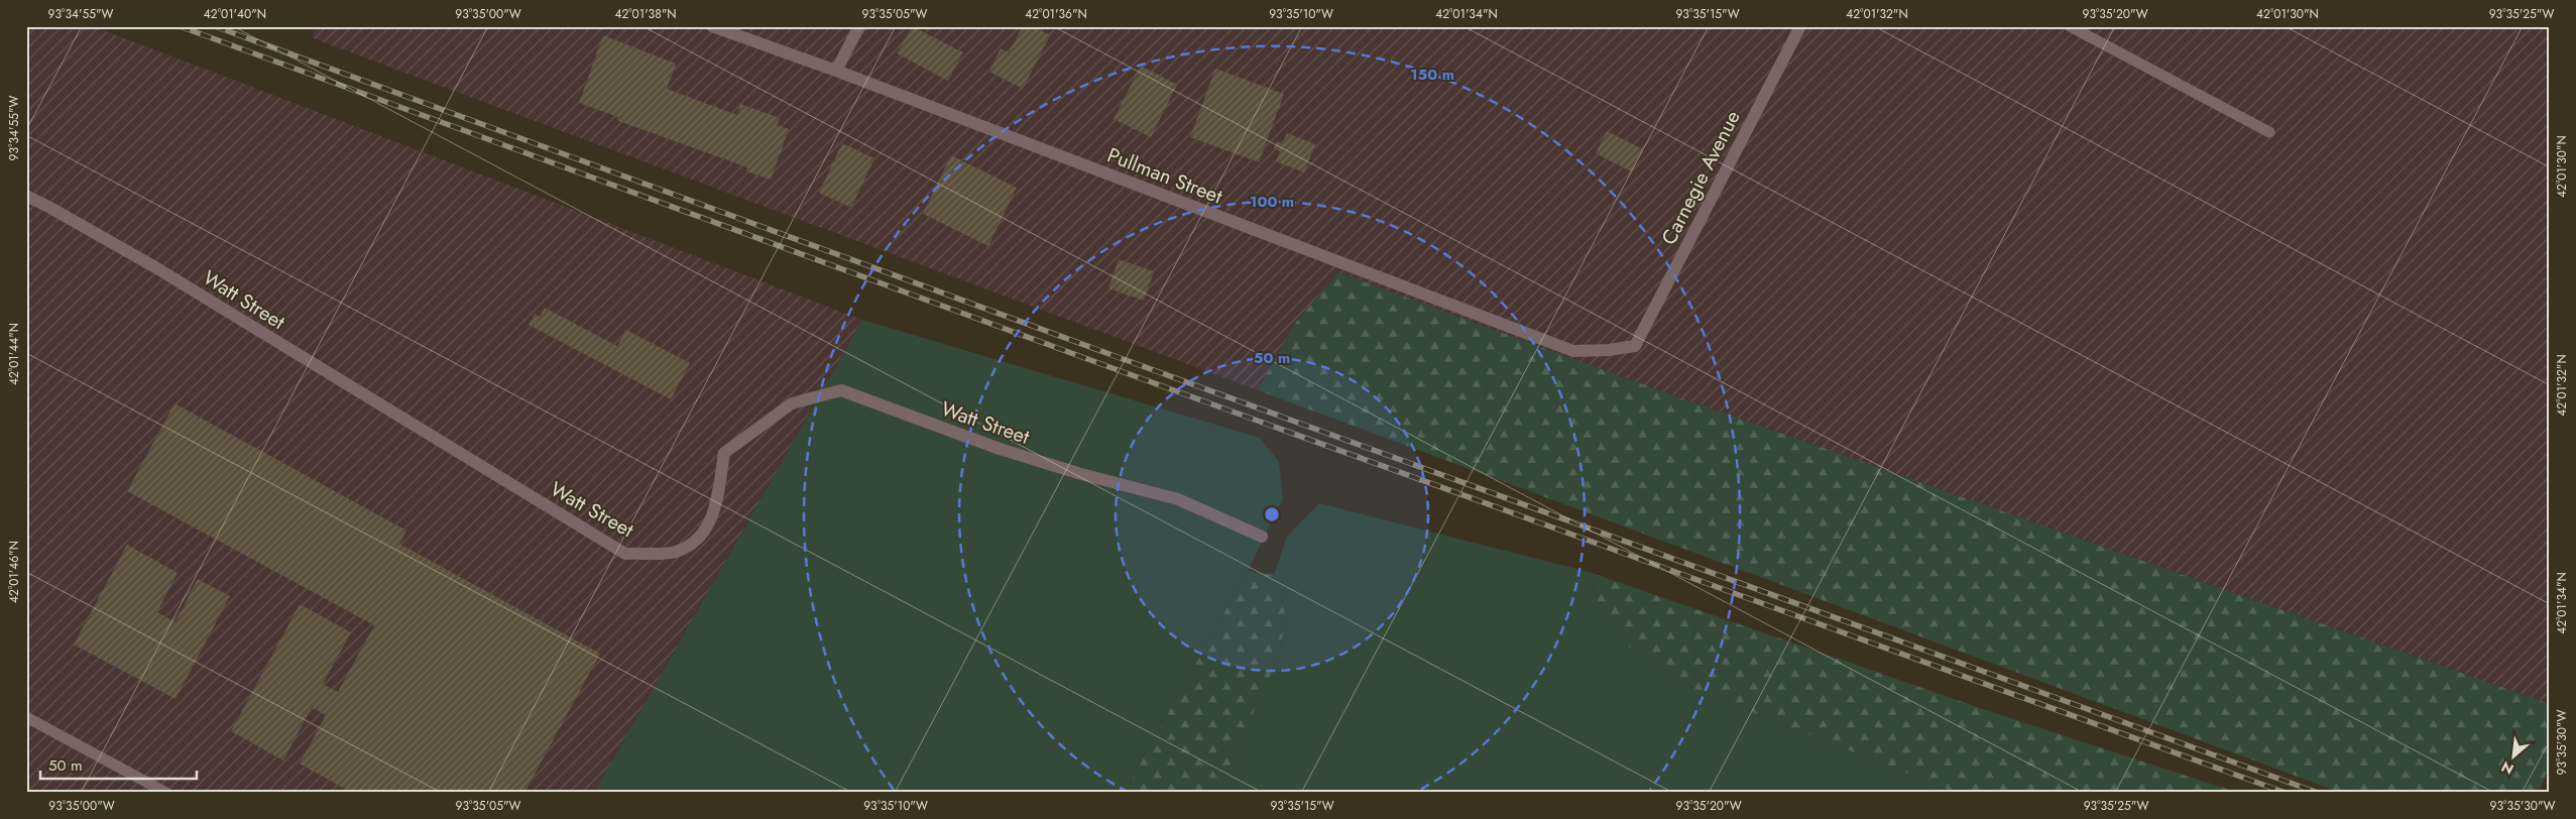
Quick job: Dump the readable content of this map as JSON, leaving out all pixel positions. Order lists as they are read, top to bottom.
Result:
{
  "streets": {
    "street": ["Pullman Street", "Carnegie Avenue", "Watt Street"]
  },
  "crossings": [
    ["Pullman Street", "Carnegie Avenue"]
  ],
  "scale_bar": "50 m",
  "north": "bottom left",
  "coordinates": [
    "93°34'55\"W",
    "42°01'40\"N",
    "93°35'00\"W",
    "42°01'38\"N",
    "93°35'05\"W",
    "42°01'36\"N",
    "93°35'10\"W",
    "42°01'34\"N",
    "93°35'15\"W",
    "42°01'32\"N",
    "93°35'20\"W",
    "42°01'30\"N",
    "93°35'25\"W",
    "42°01'44\"N",
    "42°01'46\"N",
    "93°35'30\"W"
  ],
  "rings": ["150 m", "100 m", "50 m"]
}
